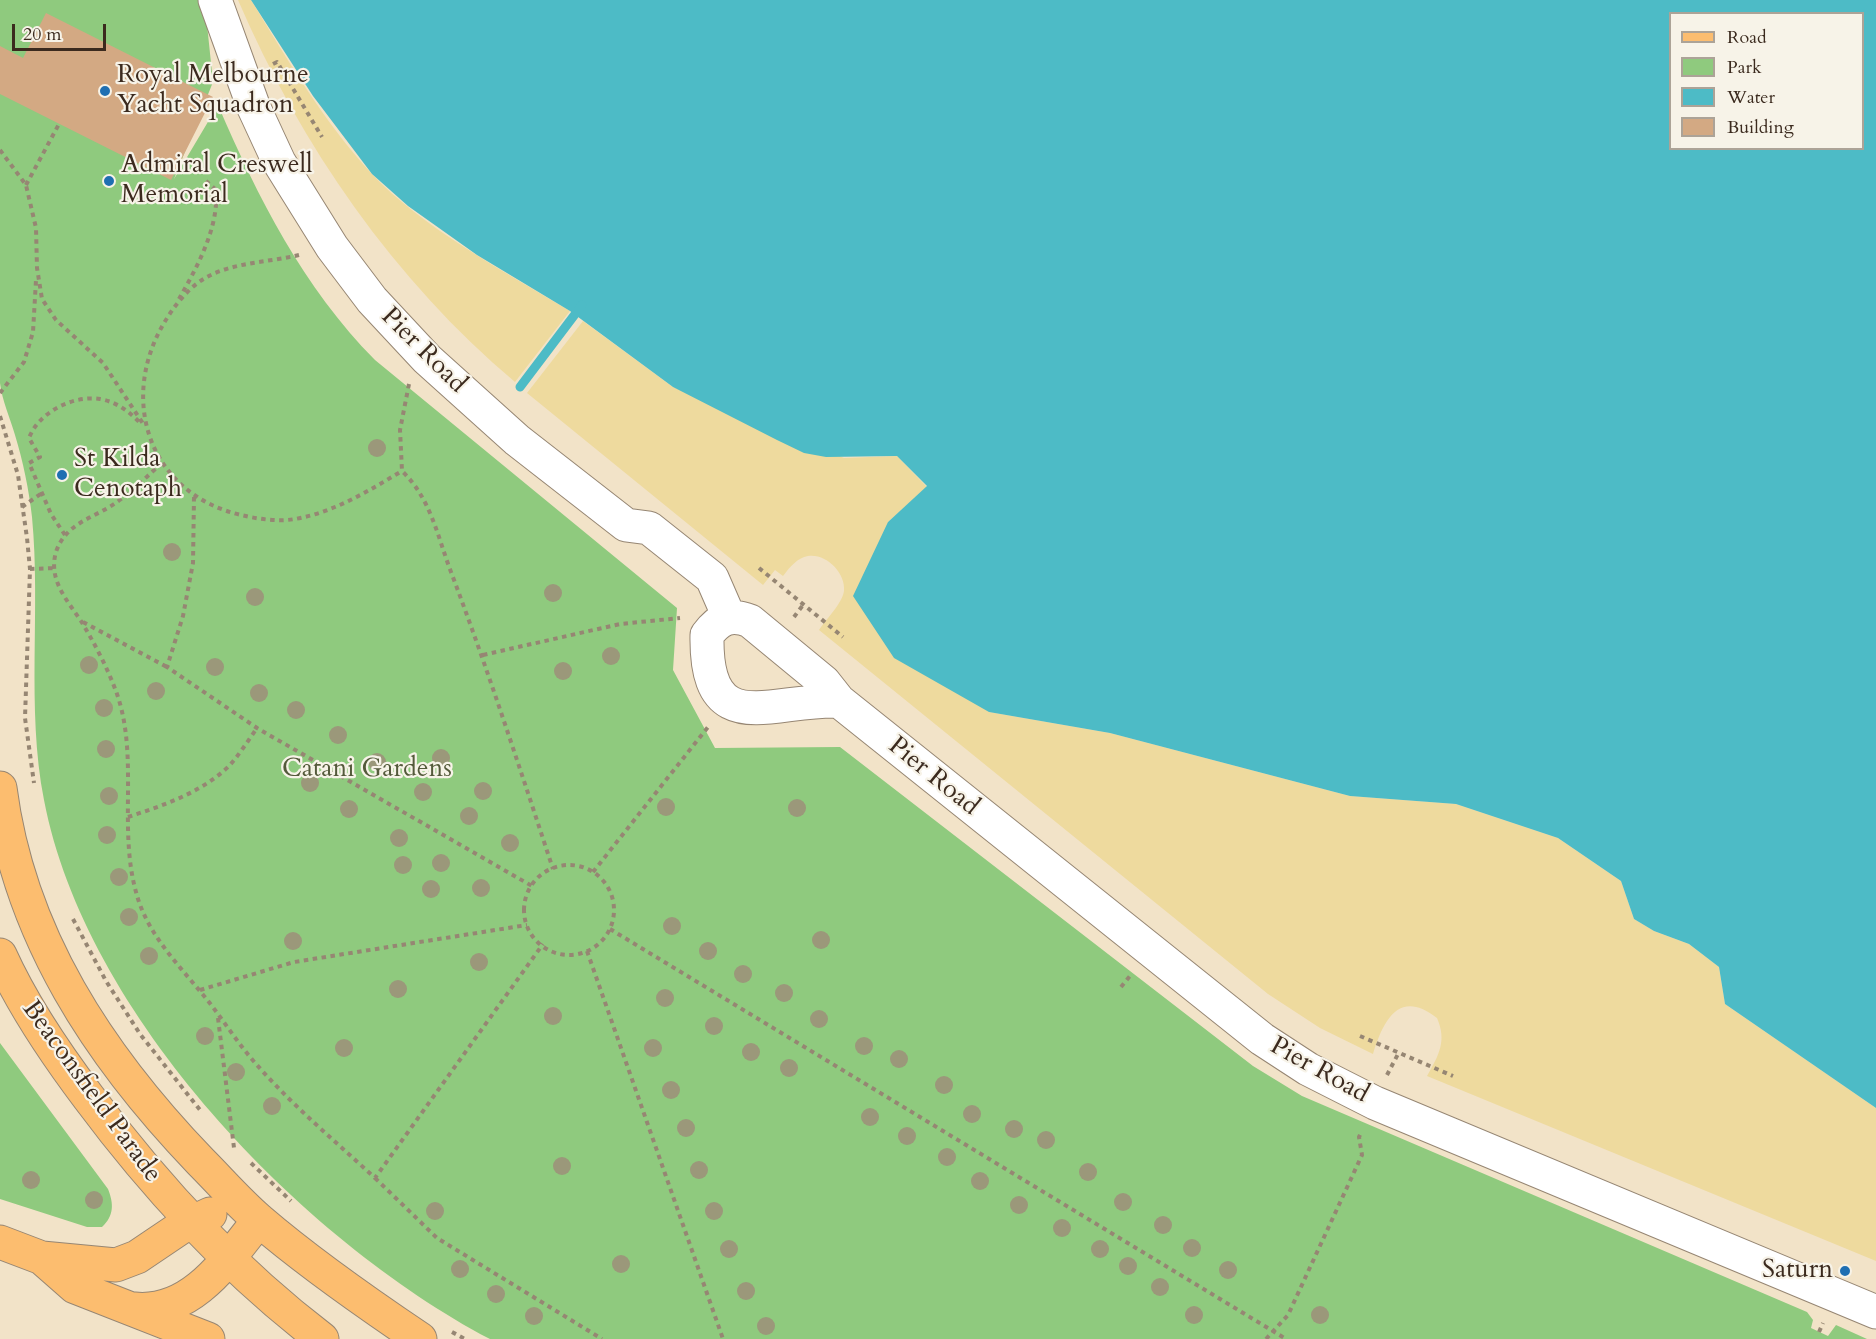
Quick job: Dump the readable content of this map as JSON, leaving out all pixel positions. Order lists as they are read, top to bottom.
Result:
{
  "streets": {
    "main road": ["Beaconsfield Parade"],
    "street": ["Pier Road"]
  },
  "parks": ["Catani Gardens"],
  "places": [
    "Royal Melbourne Yacht Squadron",
    "Admiral Creswell Memorial",
    "St Kilda Cenotaph",
    "Saturn"
  ],
  "legend": [
    "Road",
    "Park",
    "Water",
    "Building"
  ],
  "scale_bar": "20 m"
}
